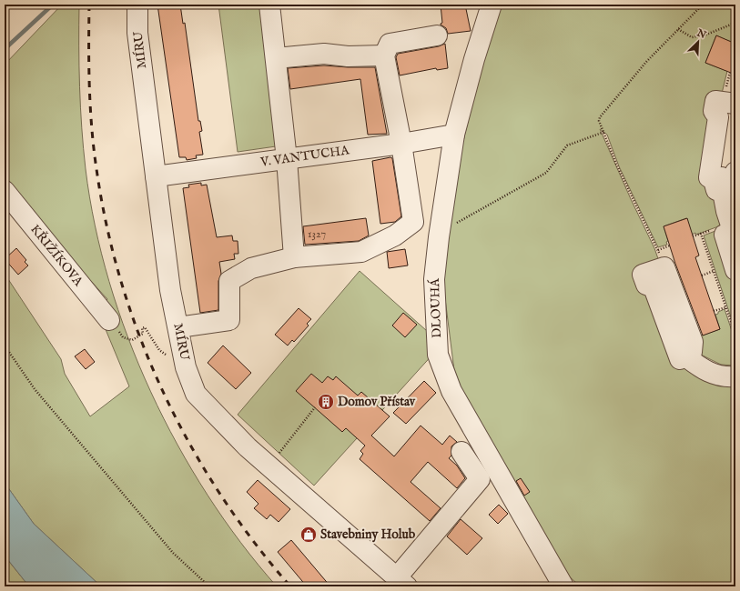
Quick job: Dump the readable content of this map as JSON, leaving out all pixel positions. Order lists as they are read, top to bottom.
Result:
{
  "streets": {
    "street": [
      "MÍRU",
      "V. VANTUCHA",
      "KŘIŽÍKOVA",
      "DLOUHÁ"
    ]
  },
  "crossings": [
    ["MÍRU", "V. VANTUCHA"],
    ["V. VANTUCHA", "DLOUHÁ"]
  ],
  "places": {
    "building": ["Domov Přístav"],
    "shop": ["Stavebniny Holub"]
  },
  "house_numbers": ["1327"],
  "north": "top right"
}
